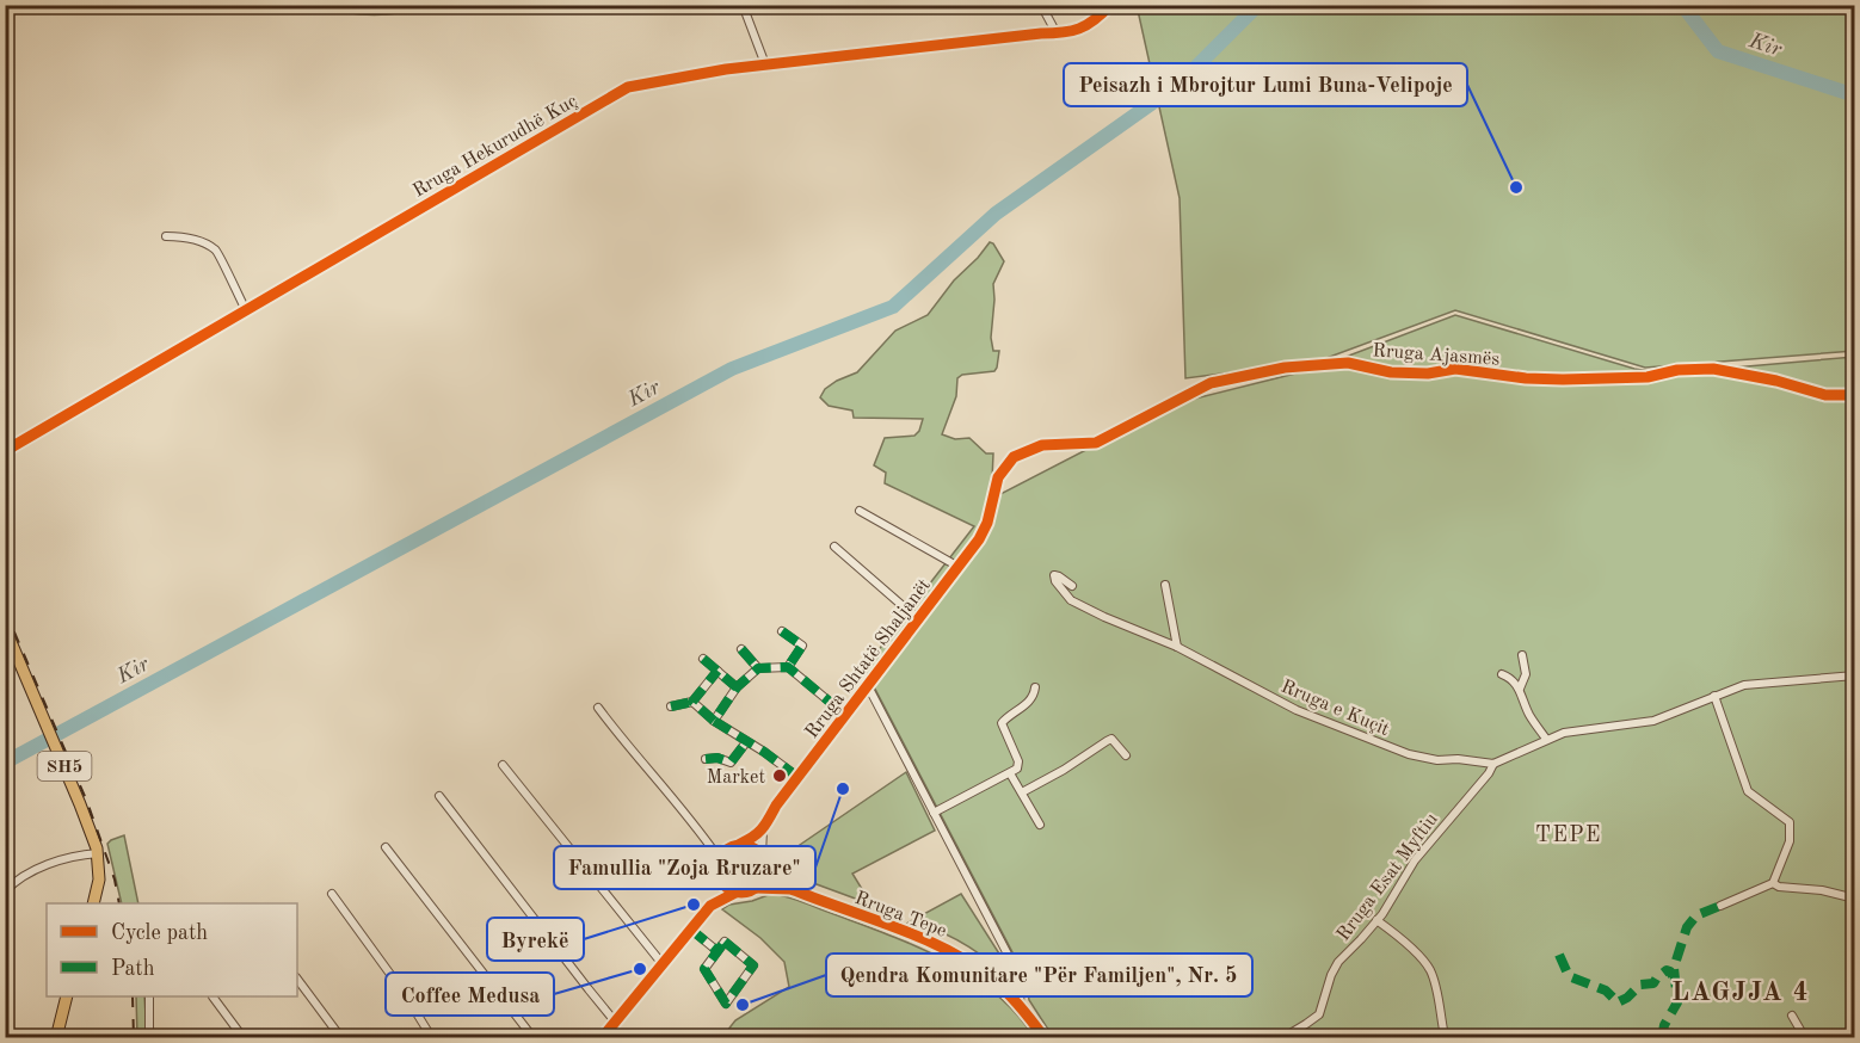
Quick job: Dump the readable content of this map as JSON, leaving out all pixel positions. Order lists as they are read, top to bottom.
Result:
{
  "streets": {
    "main road": ["SH5", "Rruga Tepe"],
    "street": [
      "Rruga Hekurudhë Kuç",
      "Rruga Ajasmës",
      "Rruga Shtatë Shaljanët",
      "Rruga e Kuçit",
      "Rruga Esat Myftiu"
    ]
  },
  "crossings": [
    ["Rruga Ajasmës", "Rruga Shtatë Shaljanët"],
    ["Rruga Shtatë Shaljanët", "Rruga Tepe"],
    ["Rruga e Kuçit", "Rruga Esat Myftiu"]
  ],
  "districts": ["TEPE", "LAGJJA 4"],
  "water": ["Kir"],
  "places": [
    "Peisazh i Mbrojtur Lumi Buna-Velipoje",
    "Market",
    "Famullia \"Zoja Rruzare\"",
    "Byrekë",
    "Coffee Medusa",
    "Qendra Komunitare \"Për Familjen\", Nr. 5"
  ],
  "legend": ["Cycle path", "Path"]
}
